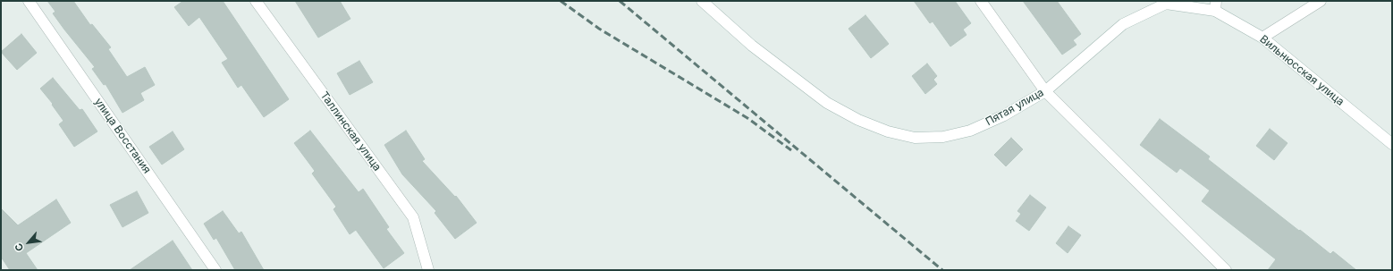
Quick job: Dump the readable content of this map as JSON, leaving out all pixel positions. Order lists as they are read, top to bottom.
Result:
{
  "streets": {
    "street": [
      "Вильнюсская улица",
      "Пятая улица",
      "Таллинская улица",
      "улица Восстания"
    ]
  },
  "crossings": [
    ["Вильнюсская улица", "Пятая улица"]
  ],
  "north": "bottom left"
}
